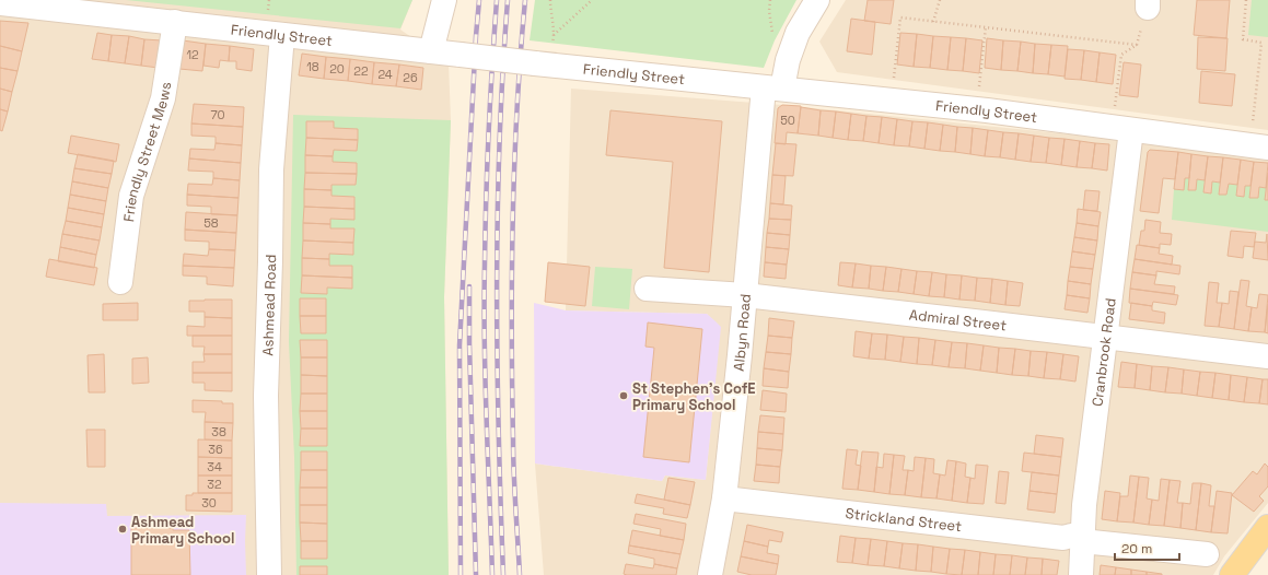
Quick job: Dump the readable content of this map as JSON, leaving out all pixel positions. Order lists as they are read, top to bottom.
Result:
{
  "streets": {
    "street": [
      "Friendly Street",
      "Friendly Street Mews",
      "Ashmead Road",
      "Admiral Street",
      "Albyn Road",
      "Cranbrook Road",
      "Strickland Street"
    ]
  },
  "crossings": [
    ["Friendly Street", "Friendly Street Mews"],
    ["Friendly Street", "Ashmead Road"],
    ["Friendly Street", "Albyn Road"],
    ["Friendly Street", "Cranbrook Road"],
    ["Admiral Street", "Albyn Road"],
    ["Admiral Street", "Cranbrook Road"],
    ["Albyn Road", "Strickland Street"],
    ["Cranbrook Road", "Strickland Street"]
  ],
  "places": ["St Stephen's CofE Primary School", "Ashmead Primary School"],
  "house_numbers": [
    "12",
    "18",
    "20",
    "22",
    "24",
    "26",
    "70",
    "50",
    "58",
    "38",
    "36",
    "34",
    "32",
    "30"
  ],
  "scale_bar": "20 m"
}
